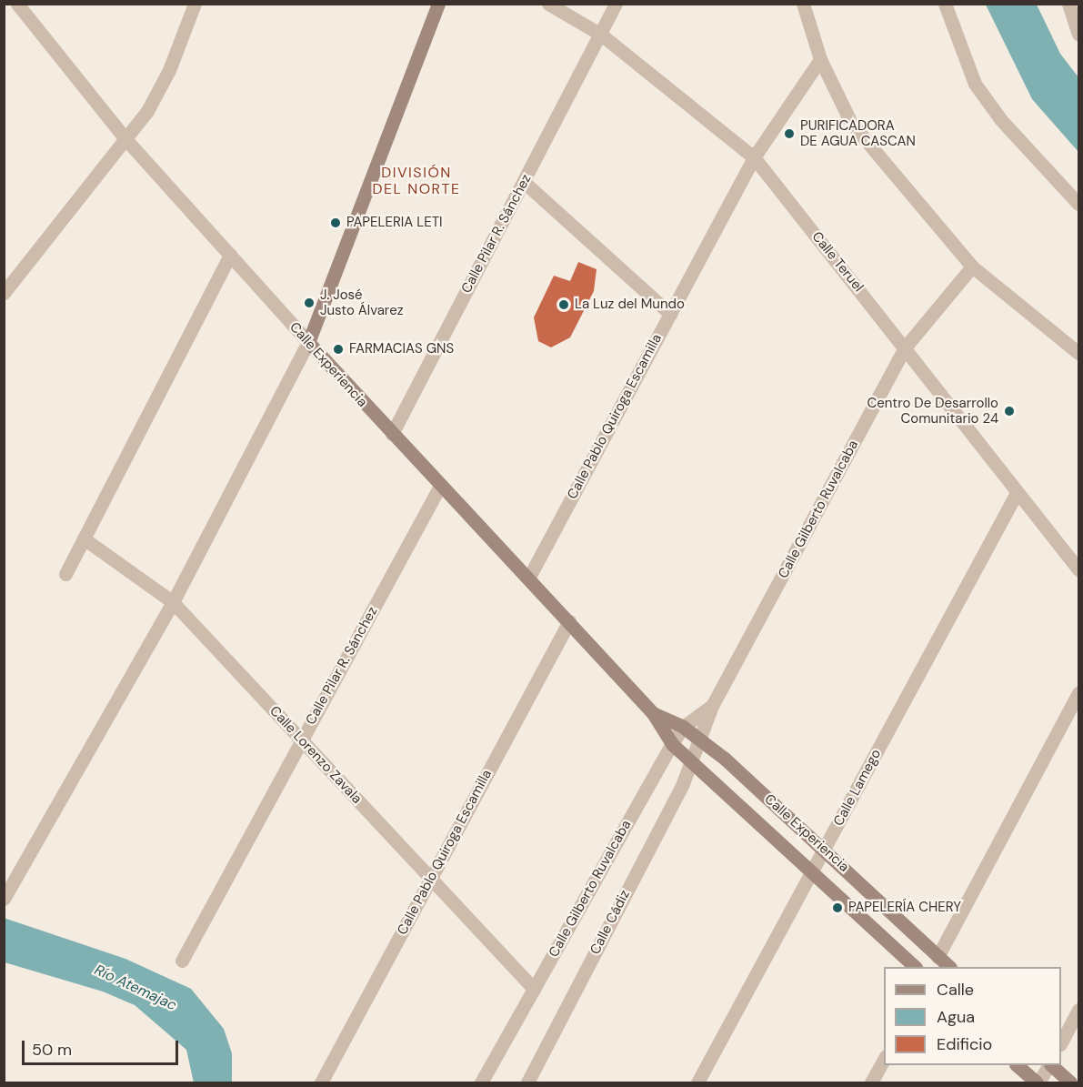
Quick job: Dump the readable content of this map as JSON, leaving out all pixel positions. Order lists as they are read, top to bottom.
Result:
{
  "streets": {
    "street": [
      "Calle Pilar R. Sánchez",
      "Calle Teruel",
      "Calle Experiencia",
      "Calle Pablo Quiroga Escamilla",
      "Calle Gilberto Ruvalcaba",
      "Calle Lorenzo Zavala",
      "Calle Lamego",
      "Calle Cádiz"
    ]
  },
  "crossings": [
    ["Calle Pilar R. Sánchez", "Calle Teruel"],
    ["Calle Pilar R. Sánchez", "Calle Experiencia"],
    ["Calle Pilar R. Sánchez", "Calle Lorenzo Zavala"],
    ["Calle Teruel", "Calle Pablo Quiroga Escamilla"],
    ["Calle Teruel", "Calle Gilberto Ruvalcaba"],
    ["Calle Teruel", "Calle Lamego"],
    ["Calle Experiencia", "Calle Pablo Quiroga Escamilla"],
    ["Calle Experiencia", "Calle Gilberto Ruvalcaba"],
    ["Calle Experiencia", "Calle Lamego"],
    ["Calle Experiencia", "Calle Cádiz"],
    ["Calle Pablo Quiroga Escamilla", "Calle Lorenzo Zavala"],
    ["Calle Gilberto Ruvalcaba", "Calle Lorenzo Zavala"],
    ["Calle Gilberto Ruvalcaba", "Calle Cádiz"]
  ],
  "districts": ["DIVISIÓN DEL NORTE"],
  "water": ["Río Atemajac"],
  "places": [
    "PURIFICADORA DE AGUA CASCAN",
    "PAPELERIA LETI",
    "J. José Justo Álvarez",
    "La Luz del Mundo",
    "FARMACIAS GNS",
    "Centro De Desarrollo Comunitario 24",
    "PAPELERÍA CHERY"
  ],
  "legend": ["Calle", "Agua", "Edificio"],
  "scale_bar": "50 m"
}
